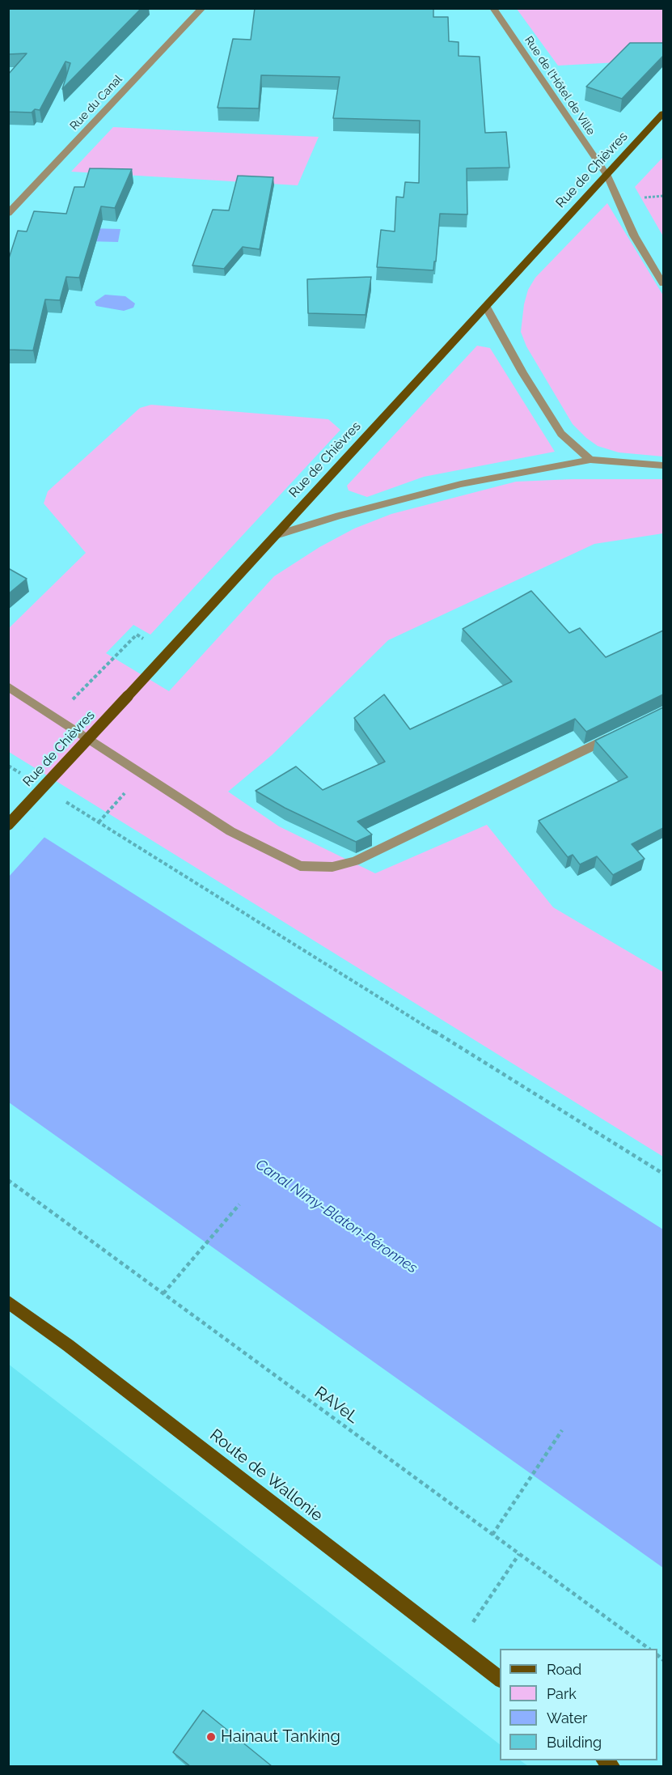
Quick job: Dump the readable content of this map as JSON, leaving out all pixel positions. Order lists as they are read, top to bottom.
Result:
{
  "streets": {
    "main road": ["Rue de Chièvres", "Route de Wallonie"],
    "street": ["Rue de l'Hôtel de Ville", "Rue du Canal"],
    "path": ["RAVeL"]
  },
  "crossings": [
    ["Rue de l'Hôtel de Ville", "Rue de Chièvres"]
  ],
  "water": ["Canal Nimy-Blaton-Péronnes"],
  "places": ["Hainaut Tanking"],
  "legend": [
    "Road",
    "Park",
    "Water",
    "Building"
  ]
}
